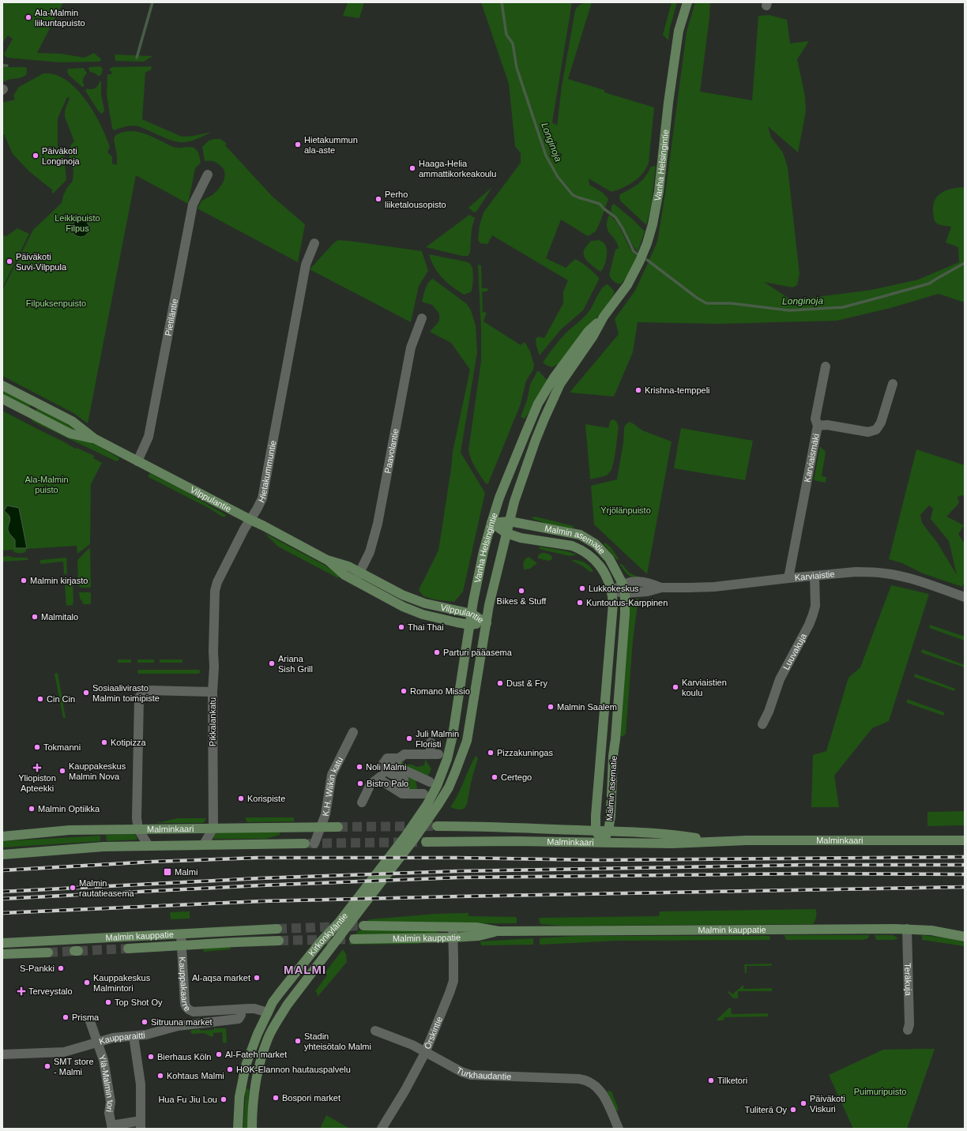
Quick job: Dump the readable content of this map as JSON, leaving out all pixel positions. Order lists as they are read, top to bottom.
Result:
{
  "streets": {
    "main road": [
      "Vanha Helsingintie",
      "Vilppulantie",
      "Malmin asematie",
      "Malminkaari",
      "Malmin kauppatie",
      "Kirkonkyläntie"
    ],
    "street": [
      "Pietiläntie",
      "Paavolantie",
      "Karviaismäki",
      "Hietakummuntie",
      "Karviaistie",
      "Luuvakuja",
      "Pikkalankatu",
      "K.H. Wiikin katu",
      "Teräkuja",
      "Kauppakaarre",
      "Örskintie",
      "Kaupparaitti",
      "Turkhaudantie",
      "Ylä-Malmin tori"
    ]
  },
  "crossings": [
    ["Vanha Helsingintie", "Vilppulantie"],
    ["Vanha Helsingintie", "Malmin asematie"],
    ["Vanha Helsingintie", "Kirkonkyläntie"],
    ["Pietiläntie", "Vilppulantie"],
    ["Paavolantie", "Vilppulantie"],
    ["Karviaismäki", "Karviaistie"],
    ["Hietakummuntie", "Vilppulantie"],
    ["Hietakummuntie", "Pikkalankatu"],
    ["Malmin asematie", "Karviaistie"],
    ["Malmin asematie", "Malminkaari"],
    ["Karviaistie", "Luuvakuja"],
    ["Pikkalankatu", "Malminkaari"],
    ["K.H. Wiikin katu", "Malminkaari"],
    ["Malmin kauppatie", "Teräkuja"],
    ["Malmin kauppatie", "Kauppakaarre"],
    ["Malmin kauppatie", "Örskintie"],
    ["Kirkonkyläntie", "Kauppakaarre"],
    ["Örskintie", "Turkhaudantie"],
    ["Kaupparaitti", "Ylä-Malmin tori"]
  ],
  "districts": ["MALMI"],
  "water": ["Longinoja"],
  "parks": [
    "Leikkipuisto Filpus",
    "Filpuksenpuisto",
    "Ala-Malmin puisto",
    "Yrjölänpuisto",
    "Puimuripuisto"
  ],
  "places": {
    "other": [
      "Ala-Malmin liikuntapuisto",
      "Hietakummun ala-aste",
      "Päiväkoti Longinoja",
      "Haaga-Helia ammattikorkeakoulu",
      "Perho liiketalousopisto",
      "Päiväkoti Suvi-Vilppula",
      "Krishna-temppeli",
      "Malmin kirjasto",
      "Lukkokeskus",
      "Bikes & Stuff",
      "Kuntoutus-Karppinen",
      "Malmitalo",
      "Thai Thai",
      "Parturi pääasema",
      "Ariana Sish Grill",
      "Dust & Fry",
      "Karviaistien koulu",
      "Romano Missio",
      "Sosiaalivirasto Malmin toimipiste",
      "Cin Cin",
      "Malmin Saalem",
      "Juli Malmin Floristi",
      "Kotipizza",
      "Tokmanni",
      "Pizzakuningas",
      "Noli Malmi",
      "Kauppakeskus Malmin Nova",
      "Certego",
      "Bistro Palo",
      "Korispiste",
      "Malmin Optiikka",
      "Malmin rautatieasema",
      "S-Pankki",
      "Al-aqsa market",
      "Kauppakeskus Malmintori",
      "Top Shot Oy",
      "Prisma",
      "Sitruuna market",
      "Stadin yhteisötalo Malmi",
      "Al-Fateh market",
      "Bierhaus Köln",
      "SMT store - Malmi",
      "HOK-Elannon hautauspalvelu",
      "Kohtaus Malmi",
      "Tilketori",
      "Bospori market",
      "Hua Fu Jiu Lou",
      "Päiväkoti Viskuri",
      "Tuliterä Oy"
    ],
    "health": ["Yliopiston Apteekki", "Terveystalo"],
    "transit": ["Malmi"]
  }
}
